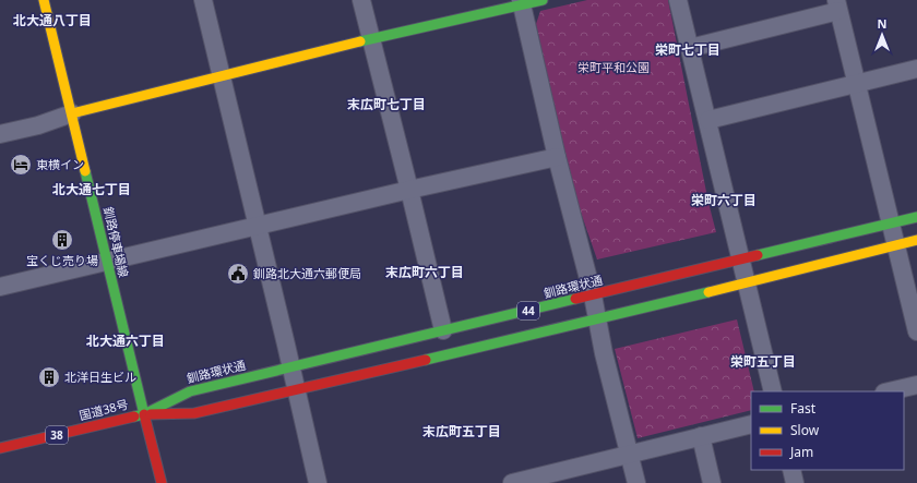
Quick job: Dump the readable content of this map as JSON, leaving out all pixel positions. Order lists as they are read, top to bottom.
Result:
{
  "streets": {
    "main road": [
      "釧路停車場線",
      "釧路環状通",
      "44",
      "国道38号",
      "38"
    ]
  },
  "crossings": [
    ["釧路停車場線", "釧路環状通"],
    ["釧路停車場線", "44"],
    ["釧路停車場線", "国道38号"],
    ["釧路環状通", "44"],
    ["釧路環状通", "国道38号"],
    ["44", "国道38号"]
  ],
  "districts": [
    "北大通八丁目",
    "栄町七丁目",
    "末広町七丁目",
    "北大通七丁目",
    "栄町六丁目",
    "末広町六丁目",
    "北大通六丁目",
    "栄町五丁目",
    "末広町五丁目"
  ],
  "parks": ["栄町平和公園"],
  "places": {
    "hotel": ["東横イン"],
    "building": ["宝くじ売り場", "北洋日生ビル"],
    "public building": ["釧路北大通六郵便局"]
  },
  "legend": ["Fast", "Slow", "Jam"],
  "north": "top"
}
